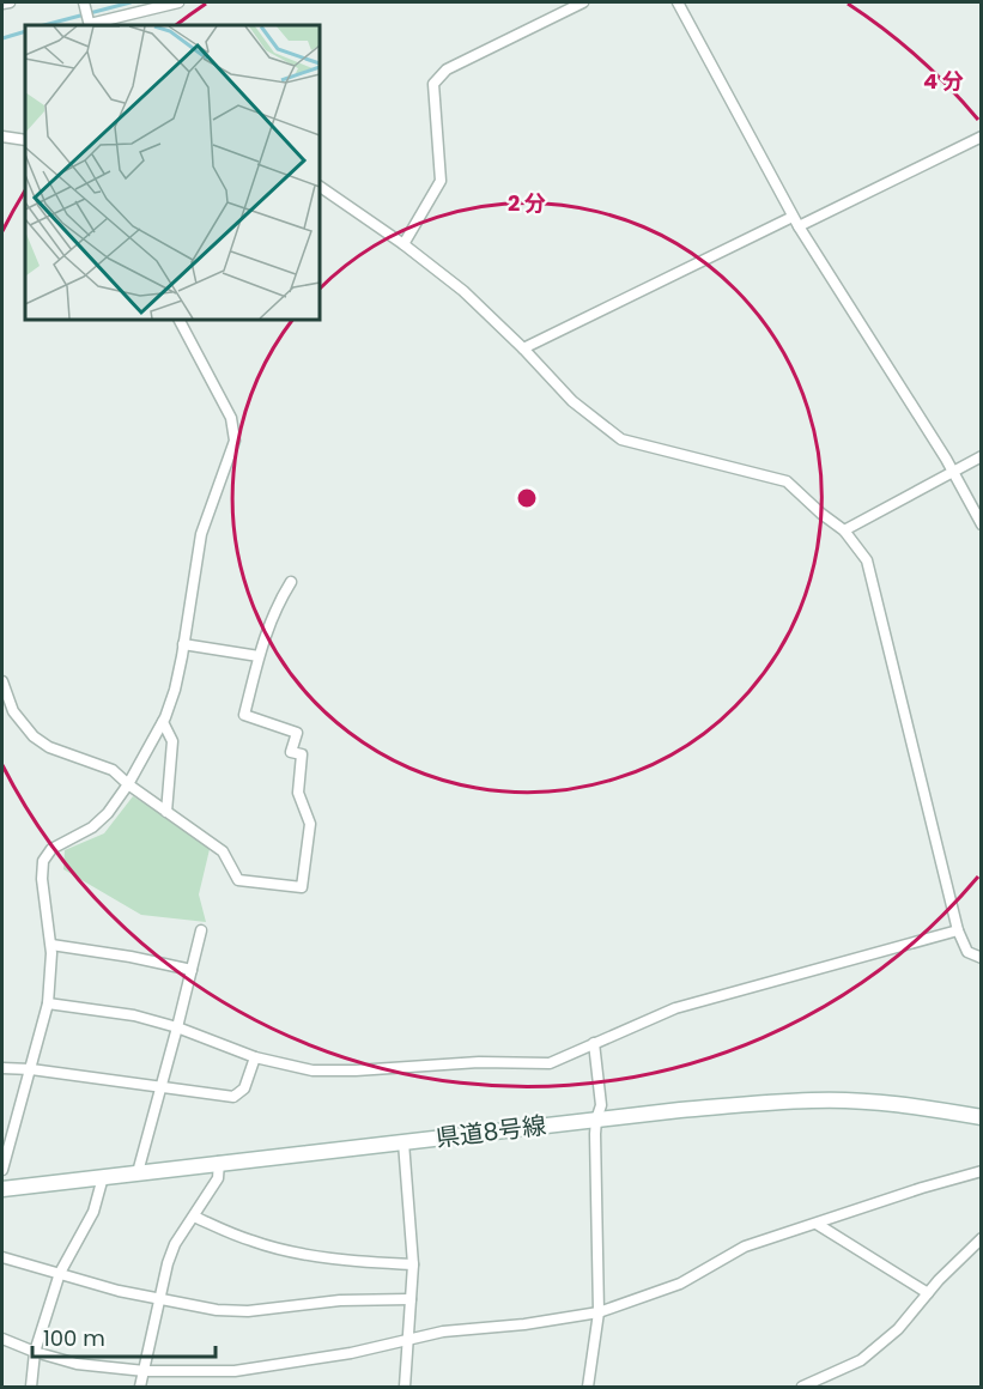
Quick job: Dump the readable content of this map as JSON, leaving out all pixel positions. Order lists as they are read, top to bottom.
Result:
{
  "streets": {
    "main road": ["県道8号線"]
  },
  "scale_bar": "100 m",
  "rings": ["4 分", "2 分"]
}
